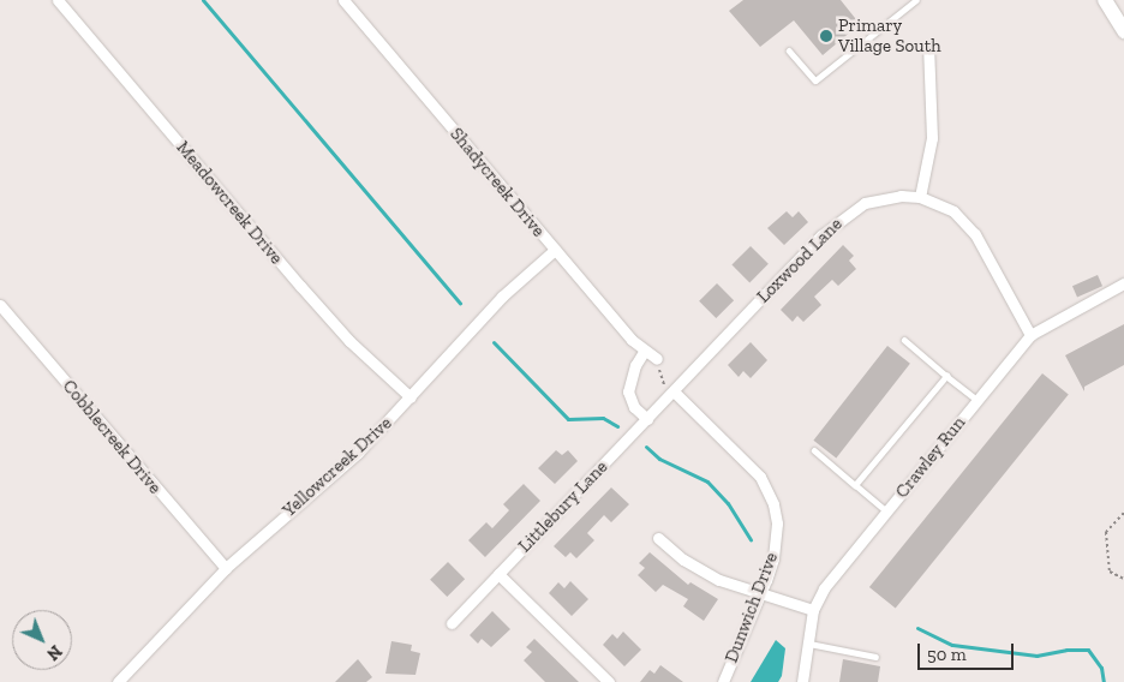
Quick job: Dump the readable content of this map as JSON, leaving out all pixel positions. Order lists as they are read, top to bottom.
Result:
{
  "streets": {
    "street": [
      "Shadycreek Drive",
      "Meadowcreek Drive",
      "Loxwood Lane",
      "Cobblecreek Drive",
      "Crawley Run",
      "Yellowcreek Drive",
      "Littlebury Lane",
      "Dunwich Drive"
    ]
  },
  "crossings": [
    ["Shadycreek Drive", "Yellowcreek Drive"],
    ["Meadowcreek Drive", "Yellowcreek Drive"],
    ["Loxwood Lane", "Crawley Run"],
    ["Loxwood Lane", "Littlebury Lane"],
    ["Loxwood Lane", "Dunwich Drive"],
    ["Cobblecreek Drive", "Yellowcreek Drive"],
    ["Littlebury Lane", "Dunwich Drive"]
  ],
  "places": ["Primary Village South"],
  "scale_bar": "50 m",
  "north": "bottom right"
}
